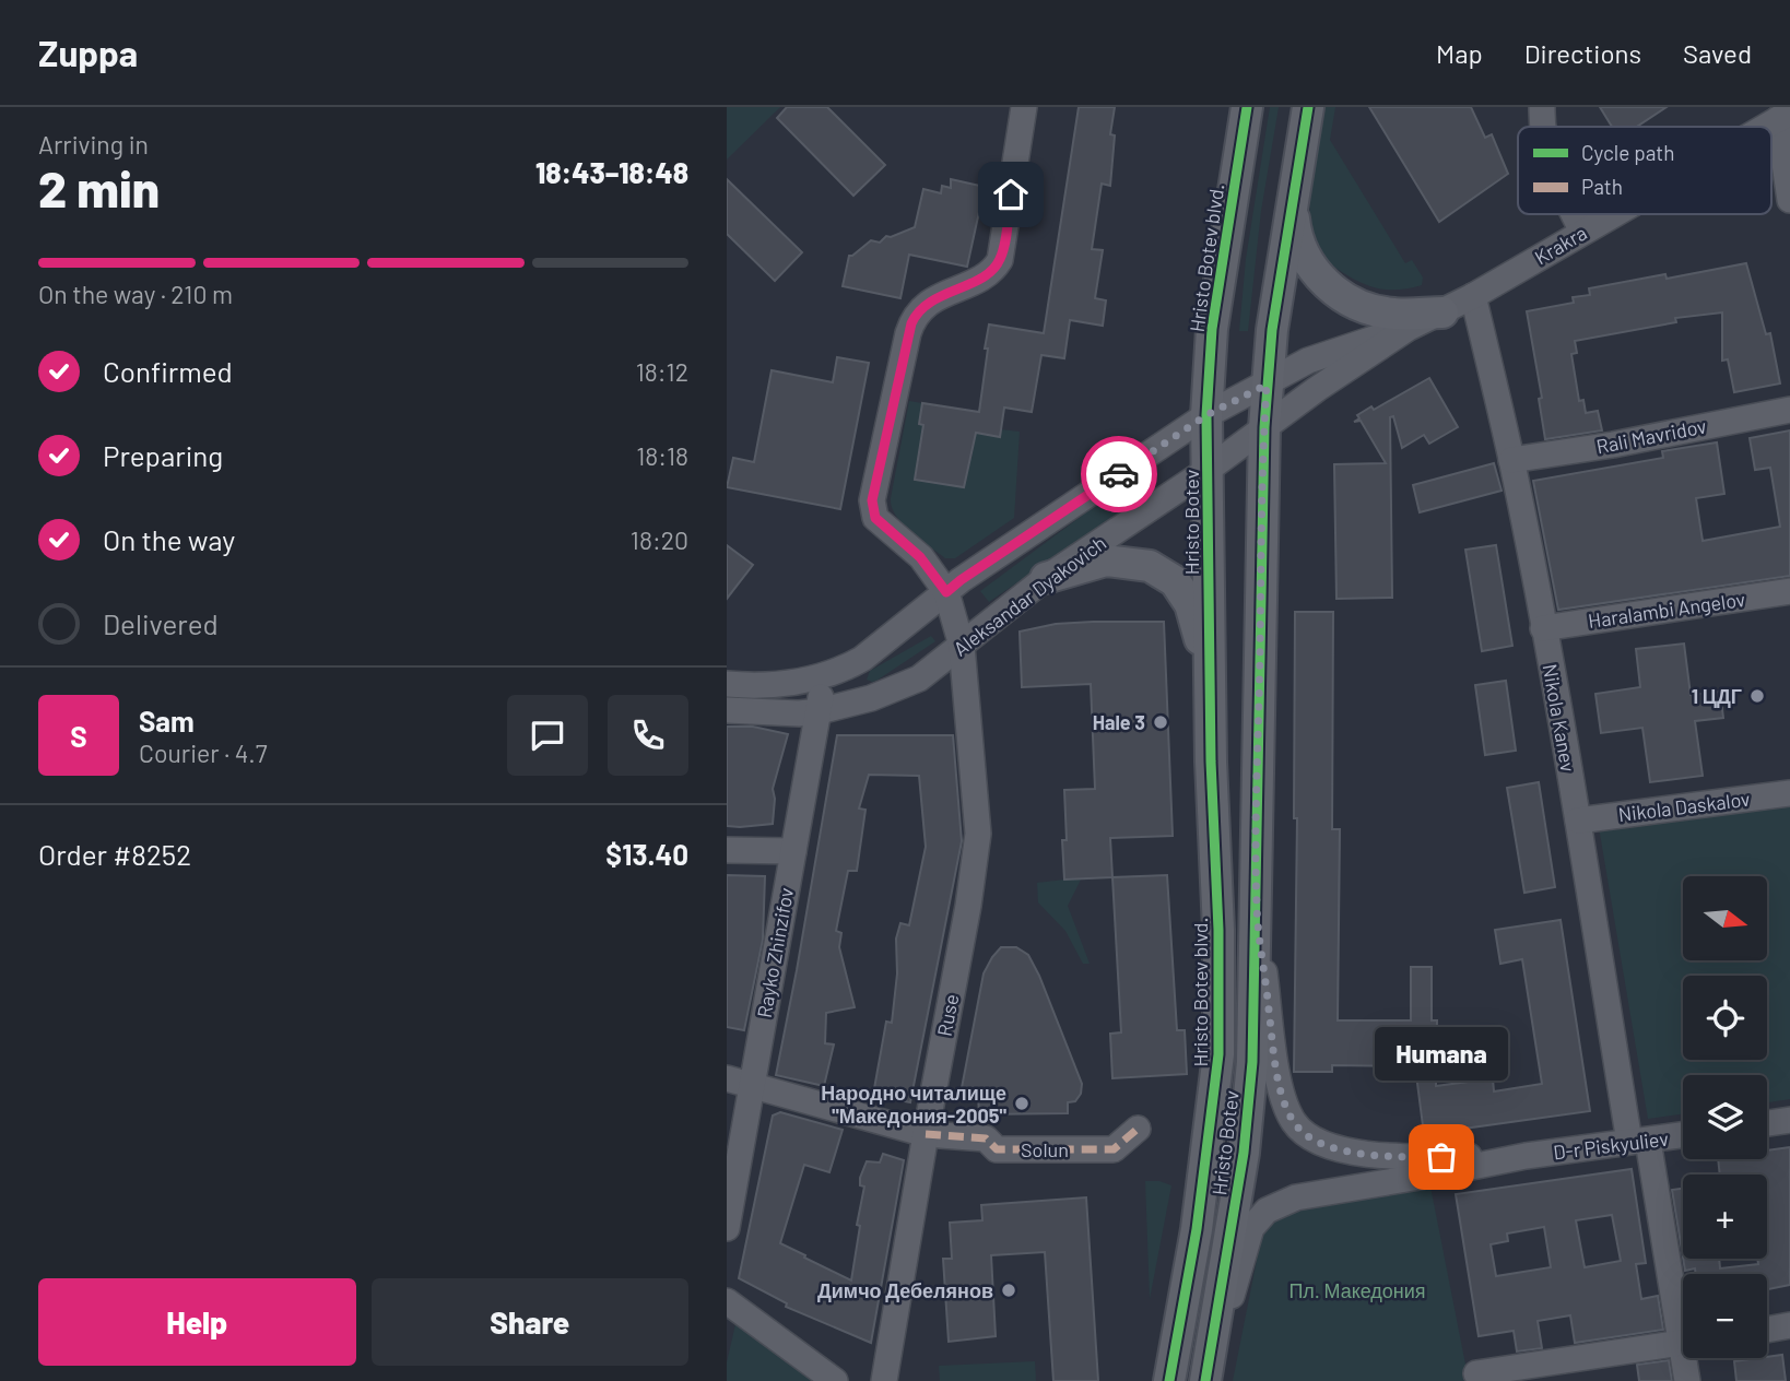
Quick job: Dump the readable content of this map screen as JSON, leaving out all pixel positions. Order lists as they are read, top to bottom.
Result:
{
  "streets": {
    "main road": ["Hristo Botev blvd.", "Hristo Botev"],
    "street": [
      "Krakra",
      "Rali Mavridov",
      "Aleksandar Dyakovich",
      "Haralambi Angelov",
      "Nikola Kanev",
      "Nikola Daskalov",
      "Rayko Zhinzifov",
      "Ruse",
      "D-r Piskyuliev",
      "Solun"
    ]
  },
  "crossings": [
    ["Krakra", "Aleksandar Dyakovich"],
    ["Krakra", "Nikola Kanev"],
    ["Hristo Botev blvd.", "Hristo Botev"],
    ["Rali Mavridov", "Nikola Kanev"],
    ["Hristo Botev", "Aleksandar Dyakovich"],
    ["Hristo Botev", "D-r Piskyuliev"],
    ["Aleksandar Dyakovich", "Rayko Zhinzifov"],
    ["Aleksandar Dyakovich", "Ruse"],
    ["Haralambi Angelov", "Nikola Kanev"],
    ["Nikola Kanev", "Nikola Daskalov"],
    ["Nikola Kanev", "D-r Piskyuliev"],
    ["Rayko Zhinzifov", "Solun"],
    ["Ruse", "Solun"]
  ],
  "parks": ["Пл. Македония"],
  "places": [
    "1 ЦДГ",
    "Hale 3",
    "Народно читалище \"Македония-2005\"",
    "Humana",
    "Димчо Дебелянов"
  ],
  "legend": ["Cycle path", "Path"],
  "north": "right",
  "page": {
    "header": "Zuppa",
    "nav": ["Map", "Directions", "Saved"],
    "heading": ["2 min", "Arriving in", "18:43–18:48"],
    "panel": [
      "Sam",
      "Courier · 4.7",
      "Order #8252",
      "$13.40"
    ],
    "bar": "On the way · 210 m",
    "list": [
      ["Confirmed", "18:12"],
      ["Preparing", "18:18"],
      ["On the way", "18:20"],
      "Delivered"
    ],
    "round": "S",
    "map_buttons": ["+", "−"],
    "bubble": "Humana",
    "buttons": ["Help", "Share"]
  }
}
